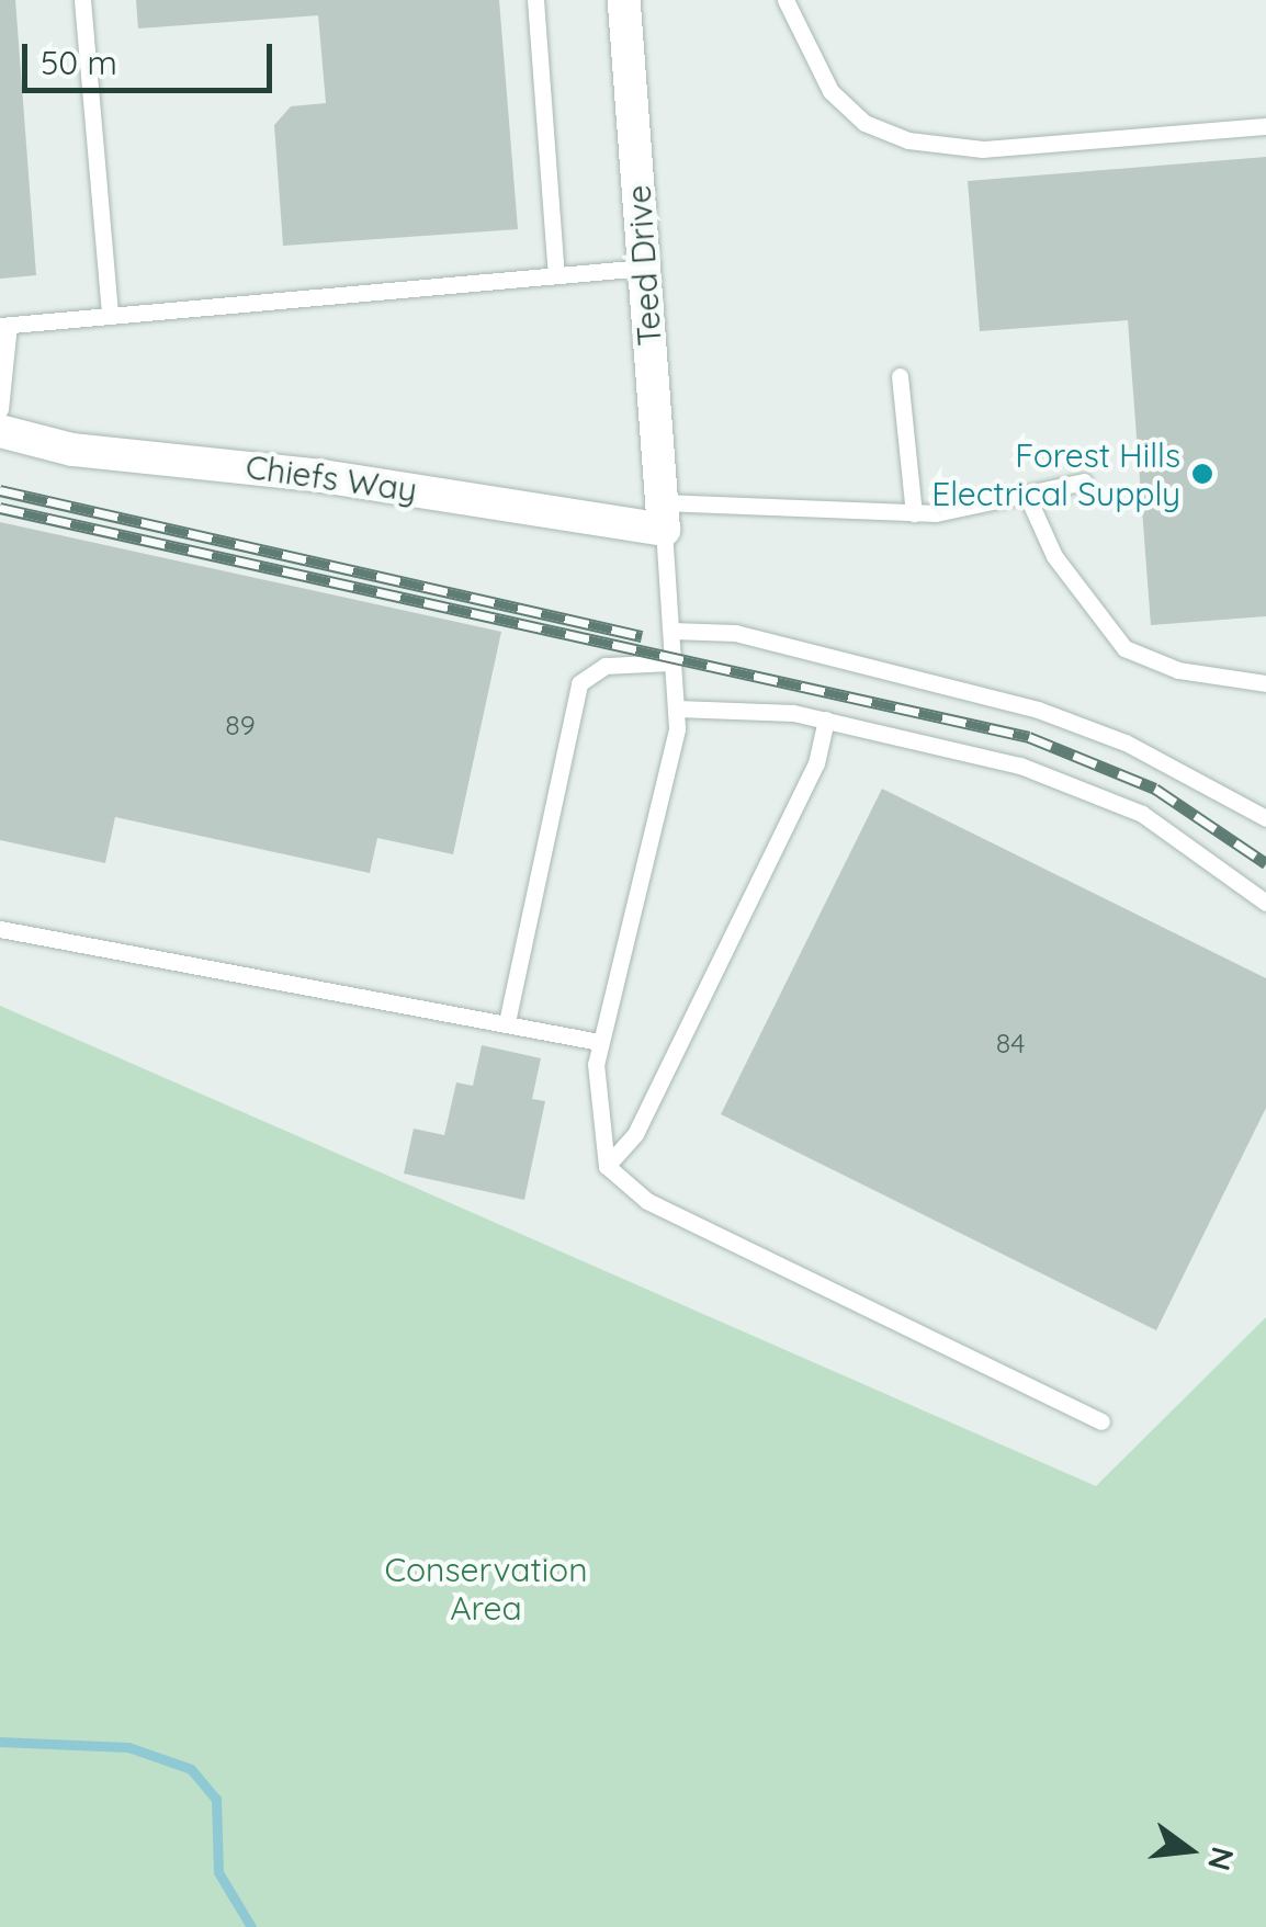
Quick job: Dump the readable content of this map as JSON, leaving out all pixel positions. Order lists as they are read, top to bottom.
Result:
{
  "streets": {
    "street": ["Teed Drive", "Chiefs Way"]
  },
  "crossings": [
    ["Teed Drive", "Chiefs Way"]
  ],
  "parks": ["Conservation Area"],
  "places": ["Forest Hills Electrical Supply"],
  "house_numbers": ["89", "84"],
  "scale_bar": "50 m",
  "north": "right"
}
